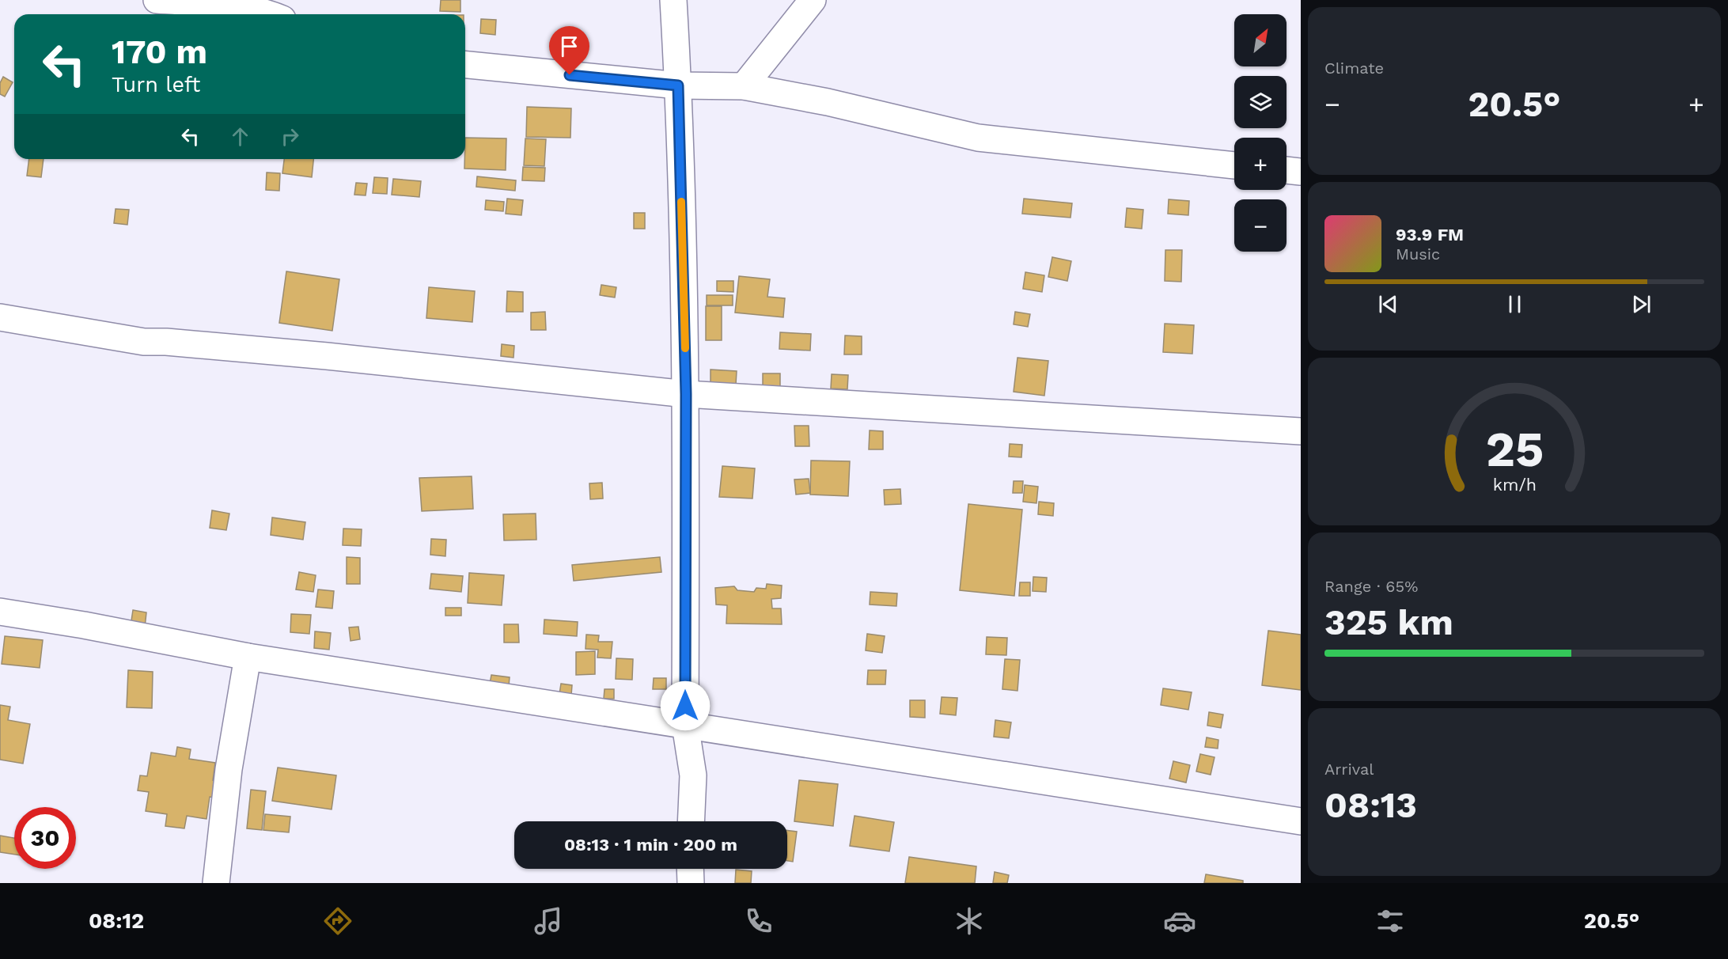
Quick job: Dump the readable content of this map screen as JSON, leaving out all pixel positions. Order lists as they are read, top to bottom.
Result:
{
  "north": "top right",
  "page": {
    "tile": [
      "Climate",
      ["Range · 65%", "325 km"],
      ["Arrival", "08:13"]
    ],
    "map_buttons": ["+", "−"],
    "turn": ["170 m", "Turn left"],
    "heat": ["−", "20.5°", "+"],
    "song": ["93.9 FM", "Music"],
    "limit": "30",
    "trip": "08:13 · 1 min · 200 m",
    "tabs": ["08:12", "20.5°"],
    "gauge": ["25", "km/h"]
  }
}
